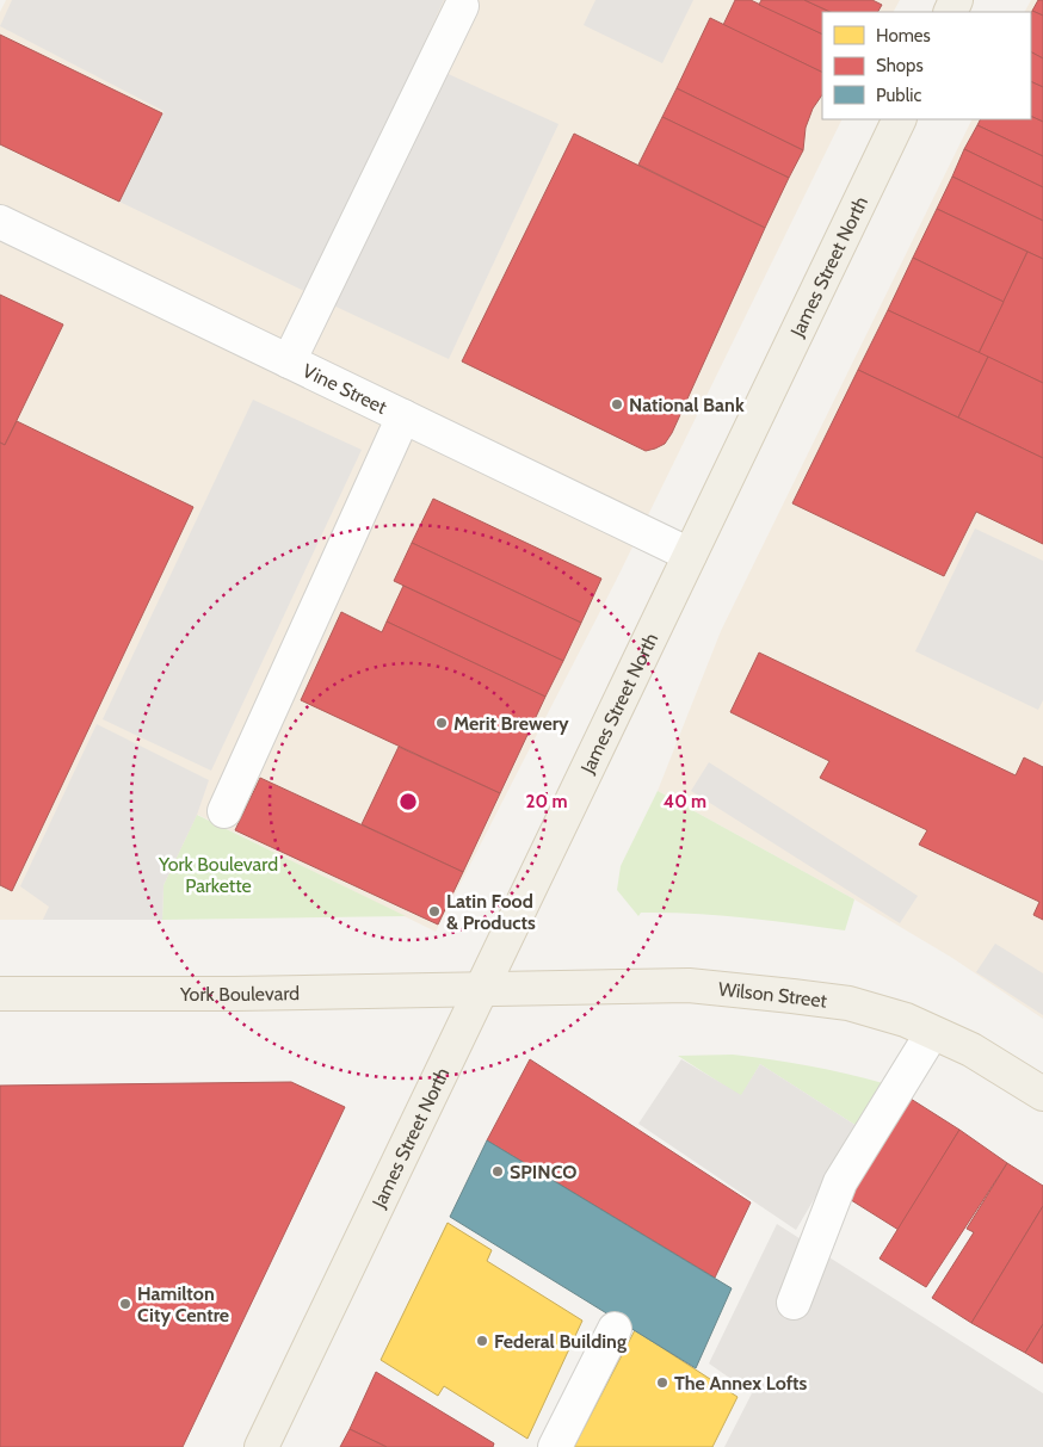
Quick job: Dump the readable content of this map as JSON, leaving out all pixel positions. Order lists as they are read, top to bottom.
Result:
{
  "streets": {
    "main road": ["James Street North", "York Boulevard", "Wilson Street"],
    "street": ["Vine Street"]
  },
  "crossings": [
    ["James Street North", "Vine Street"],
    ["James Street North", "York Boulevard"],
    ["James Street North", "Wilson Street"],
    ["York Boulevard", "Wilson Street"]
  ],
  "parks": ["York Boulevard Parkette"],
  "places": [
    "National Bank",
    "Merit Brewery",
    "Latin Food & Products",
    "SPINCO",
    "Hamilton City Centre",
    "Federal Building",
    "The Annex Lofts"
  ],
  "legend": ["Homes", "Shops", "Public"],
  "rings": ["20 m", "40 m"]
}
